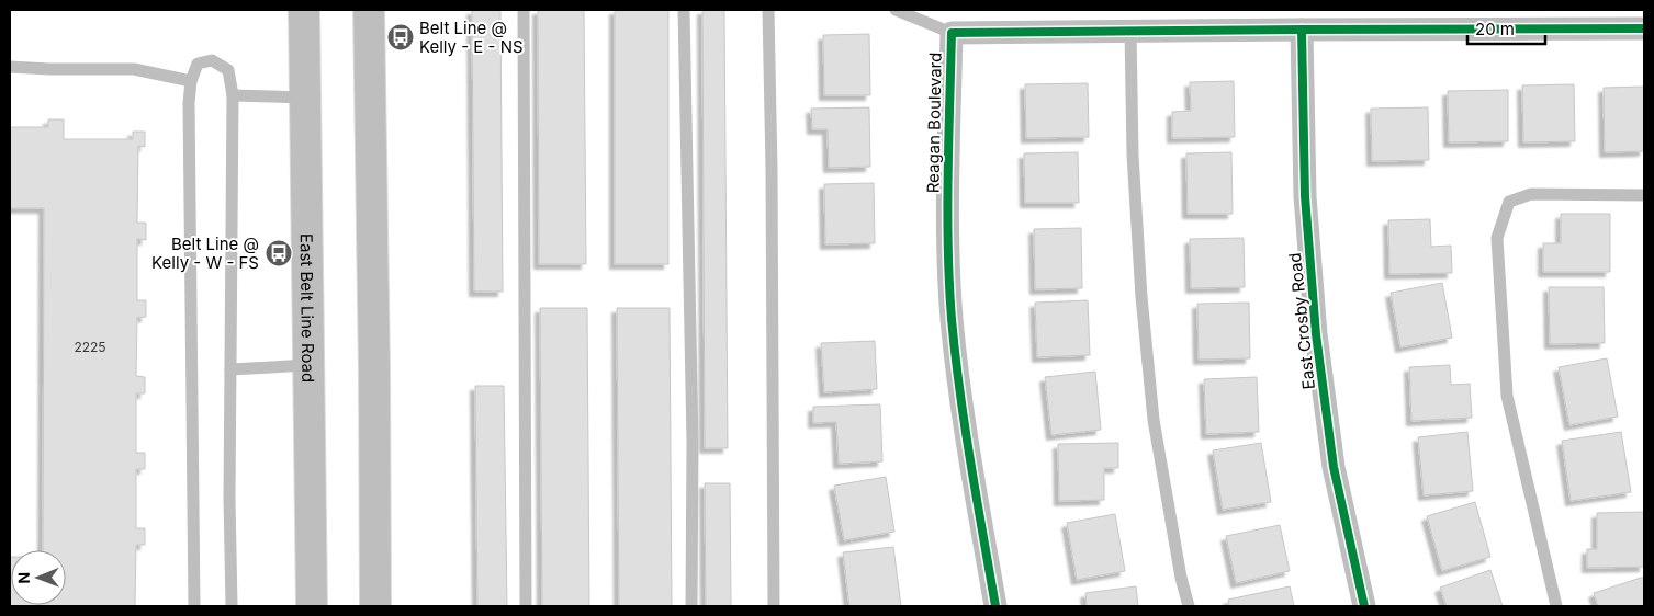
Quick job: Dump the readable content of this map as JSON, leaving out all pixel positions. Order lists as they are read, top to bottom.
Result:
{
  "streets": {
    "main road": ["East Belt Line Road"],
    "street": ["Reagan Boulevard", "East Crosby Road"]
  },
  "crossings": [
    ["Reagan Boulevard", "East Crosby Road"]
  ],
  "places": {
    "bus stop": ["Belt Line @ Kelly - E - NS", "Belt Line @ Kelly - W - FS"]
  },
  "house_numbers": ["2225"],
  "scale_bar": "20 m",
  "north": "left"
}
